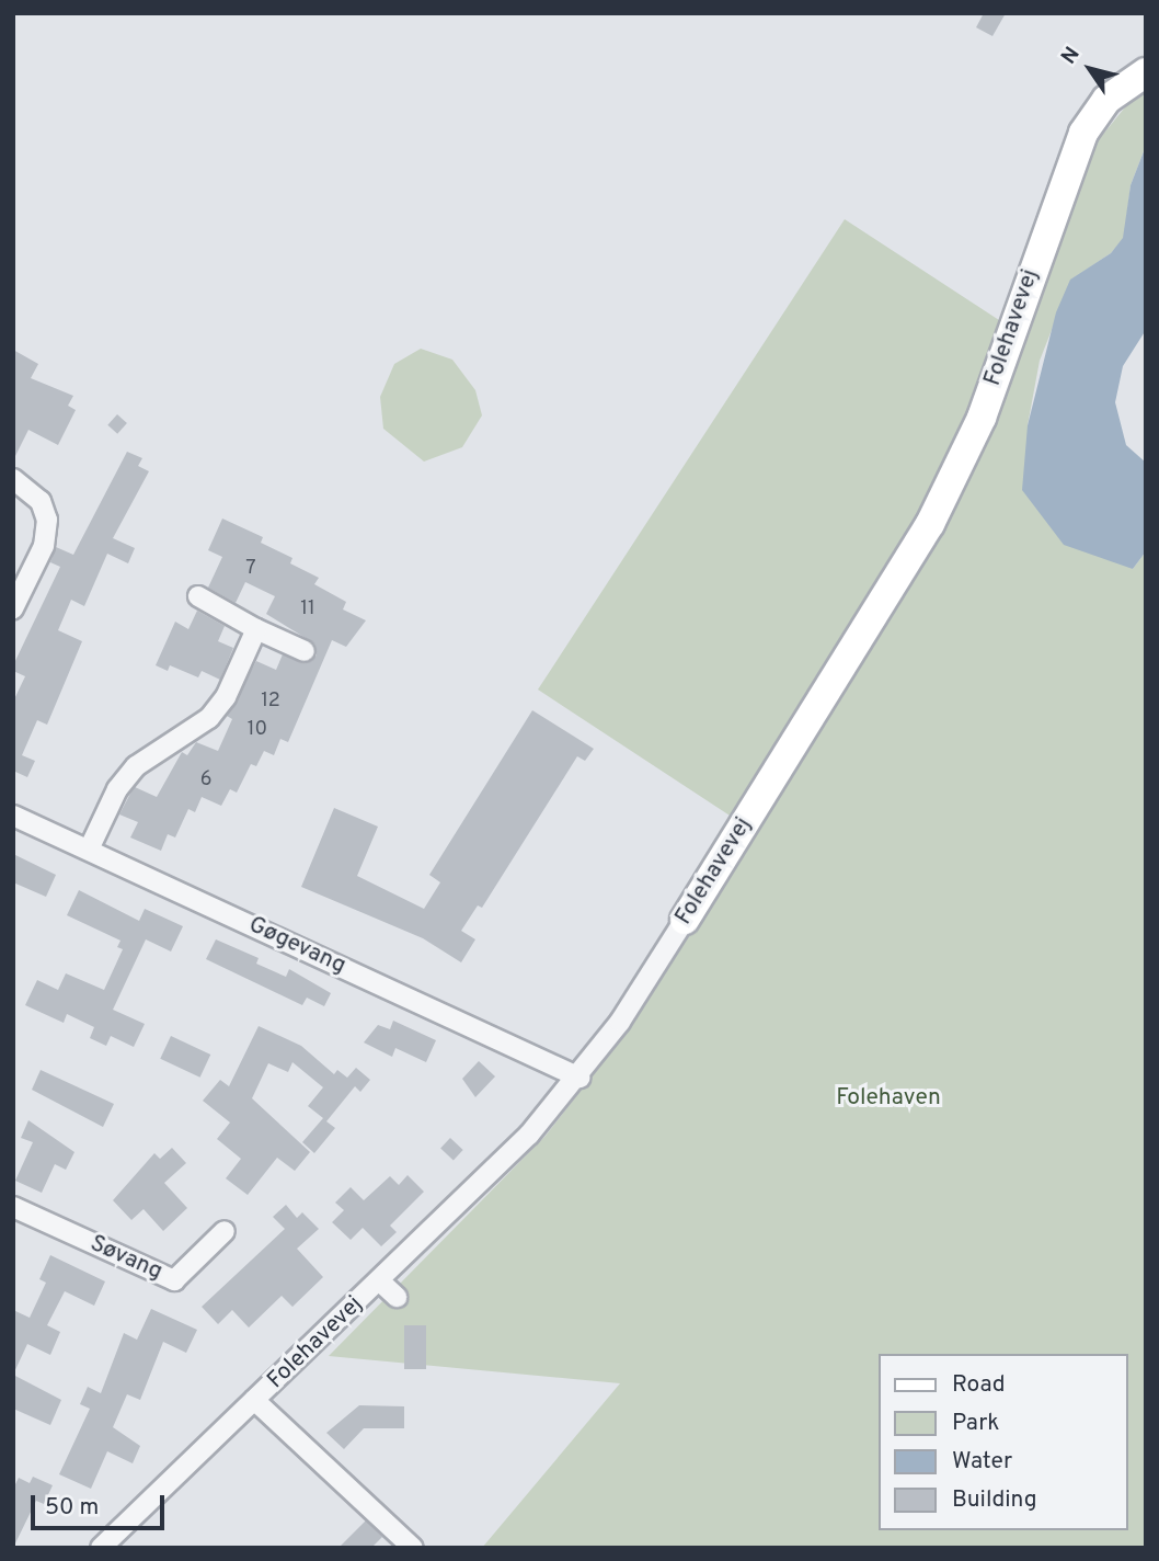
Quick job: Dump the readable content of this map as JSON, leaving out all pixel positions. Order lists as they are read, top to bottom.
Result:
{
  "streets": {
    "street": ["Folehavevej", "Gøgevang", "Søvang"]
  },
  "crossings": [
    ["Folehavevej", "Gøgevang"]
  ],
  "parks": ["Folehaven"],
  "house_numbers": [
    "7",
    "11",
    "12",
    "10",
    "6"
  ],
  "legend": [
    "Road",
    "Park",
    "Water",
    "Building"
  ],
  "scale_bar": "50 m",
  "north": "top left"
}
